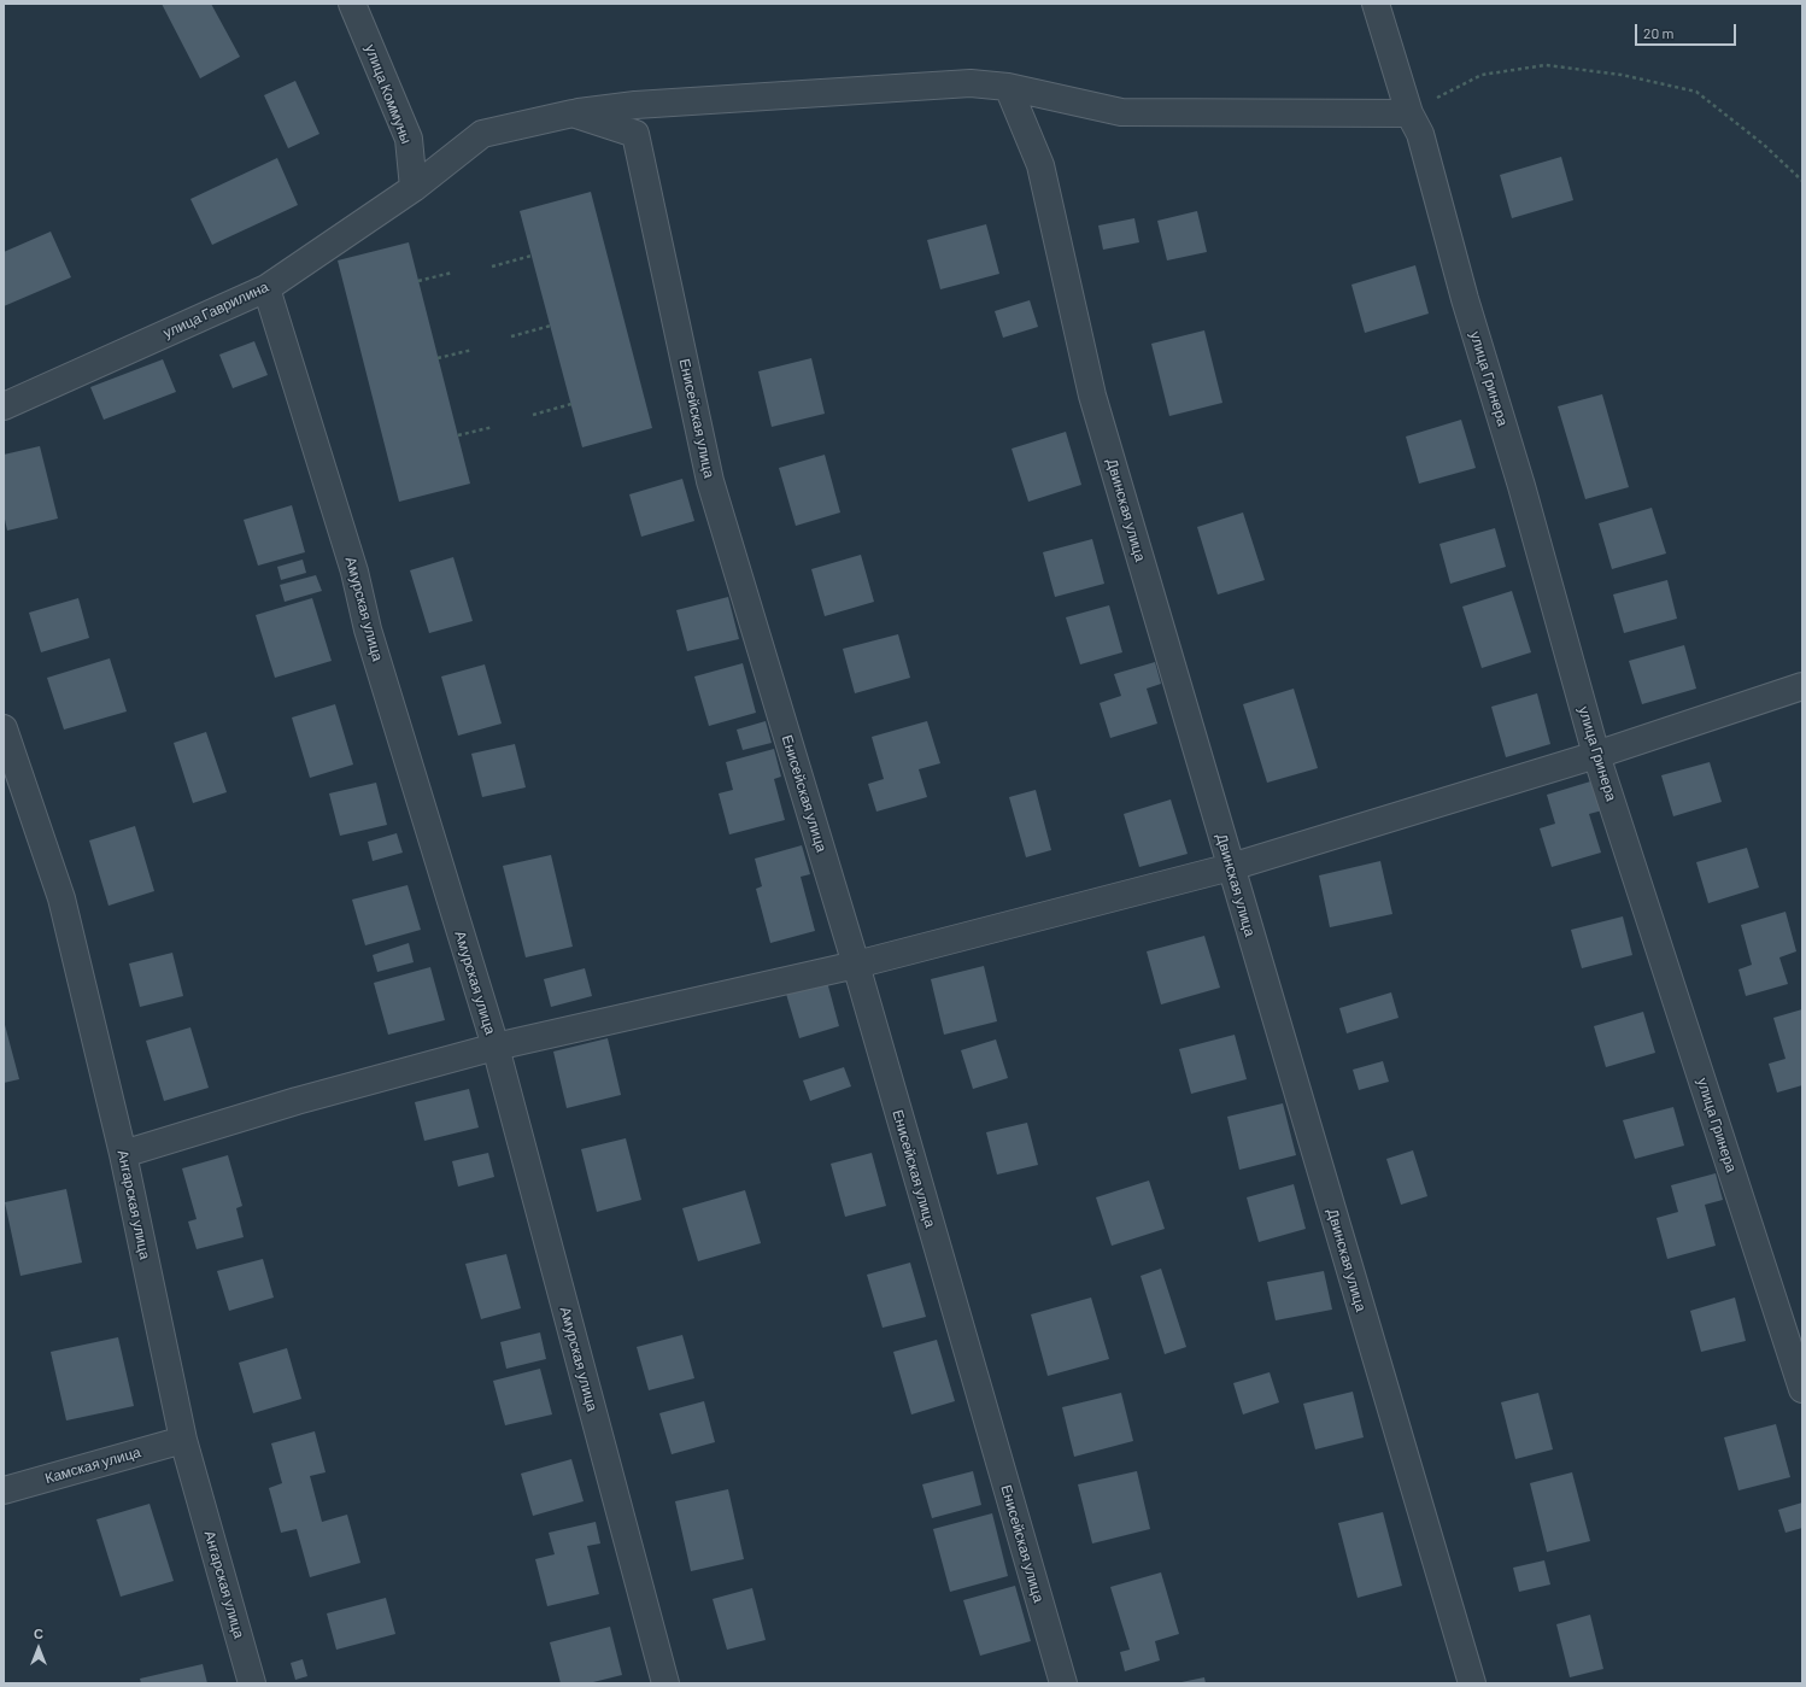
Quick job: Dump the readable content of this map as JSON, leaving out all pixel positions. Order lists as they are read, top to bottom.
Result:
{
  "streets": {
    "street": [
      "улица Коммуны",
      "улица Гаврилина",
      "улица Гринера",
      "Енисейская улица",
      "Двинская улица",
      "Амурская улица",
      "Ангарская улица",
      "Камская улица"
    ]
  },
  "crossings": [
    ["улица Коммуны", "улица Гаврилина"],
    ["улица Гаврилина", "Амурская улица"],
    ["Ангарская улица", "Камская улица"]
  ],
  "scale_bar": "20 m",
  "north": "top"
}
